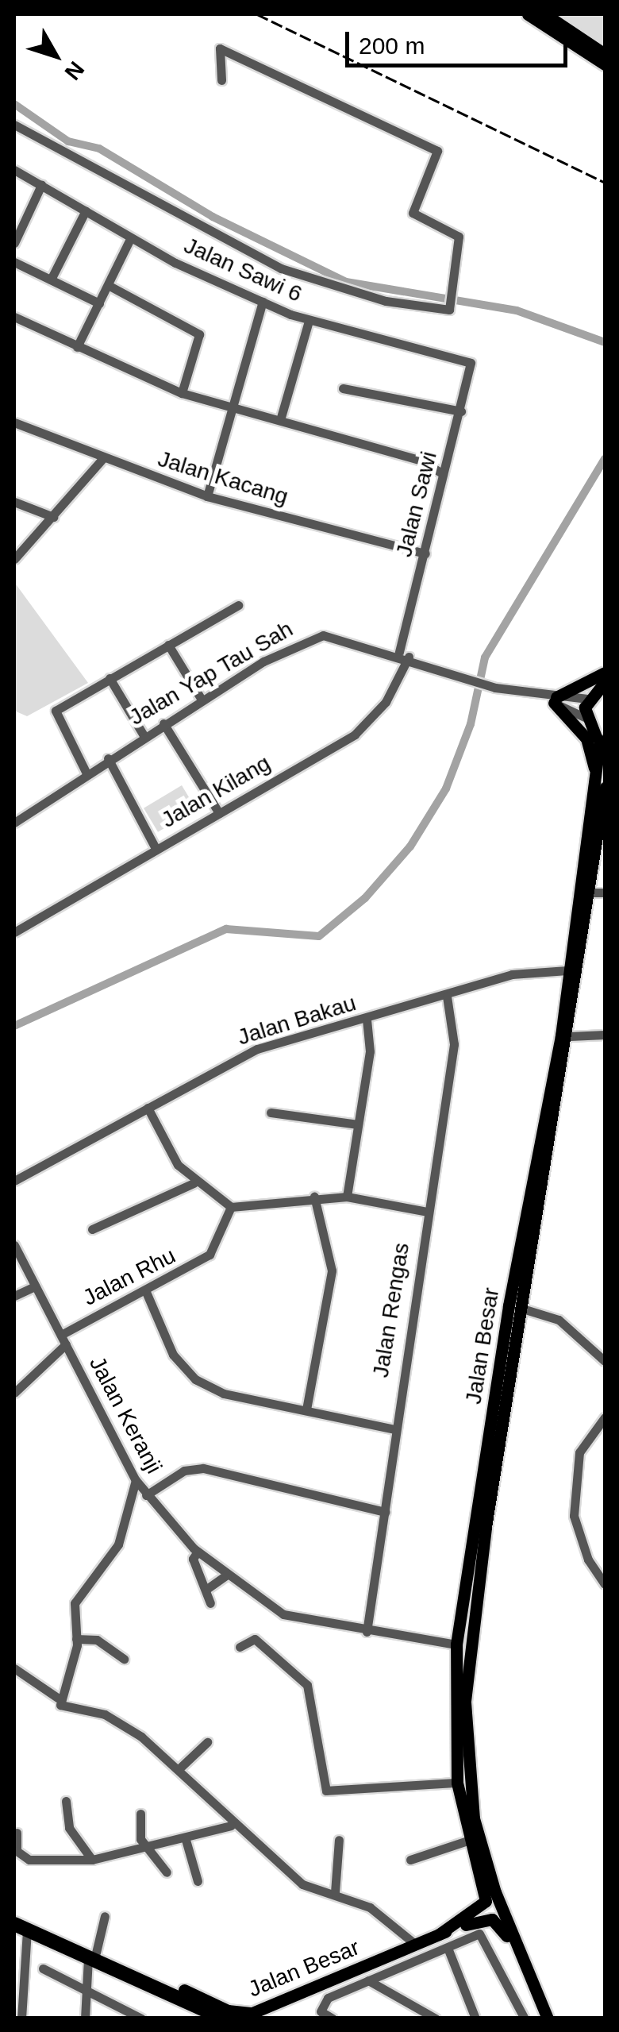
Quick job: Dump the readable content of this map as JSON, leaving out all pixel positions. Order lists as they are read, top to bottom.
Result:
{
  "streets": {
    "main road": ["Jalan Besar"],
    "street": [
      "Jalan Sawi 6",
      "Jalan Kacang",
      "Jalan Sawi",
      "Jalan Yap Tau Sah",
      "Jalan Kilang",
      "Jalan Bakau",
      "Jalan Rhu",
      "Jalan Rengas",
      "Jalan Keranji"
    ]
  },
  "crossings": [
    ["Jalan Sawi 6", "Jalan Sawi"],
    ["Jalan Kacang", "Jalan Sawi"],
    ["Jalan Sawi", "Jalan Yap Tau Sah"],
    ["Jalan Sawi", "Jalan Kilang"],
    ["Jalan Yap Tau Sah", "Jalan Kilang"],
    ["Jalan Yap Tau Sah", "Jalan Besar"],
    ["Jalan Bakau", "Jalan Rengas"],
    ["Jalan Bakau", "Jalan Besar"],
    ["Jalan Rhu", "Jalan Keranji"],
    ["Jalan Rengas", "Jalan Keranji"],
    ["Jalan Besar", "Jalan Keranji"]
  ],
  "scale_bar": "200 m",
  "north": "bottom right"
}
